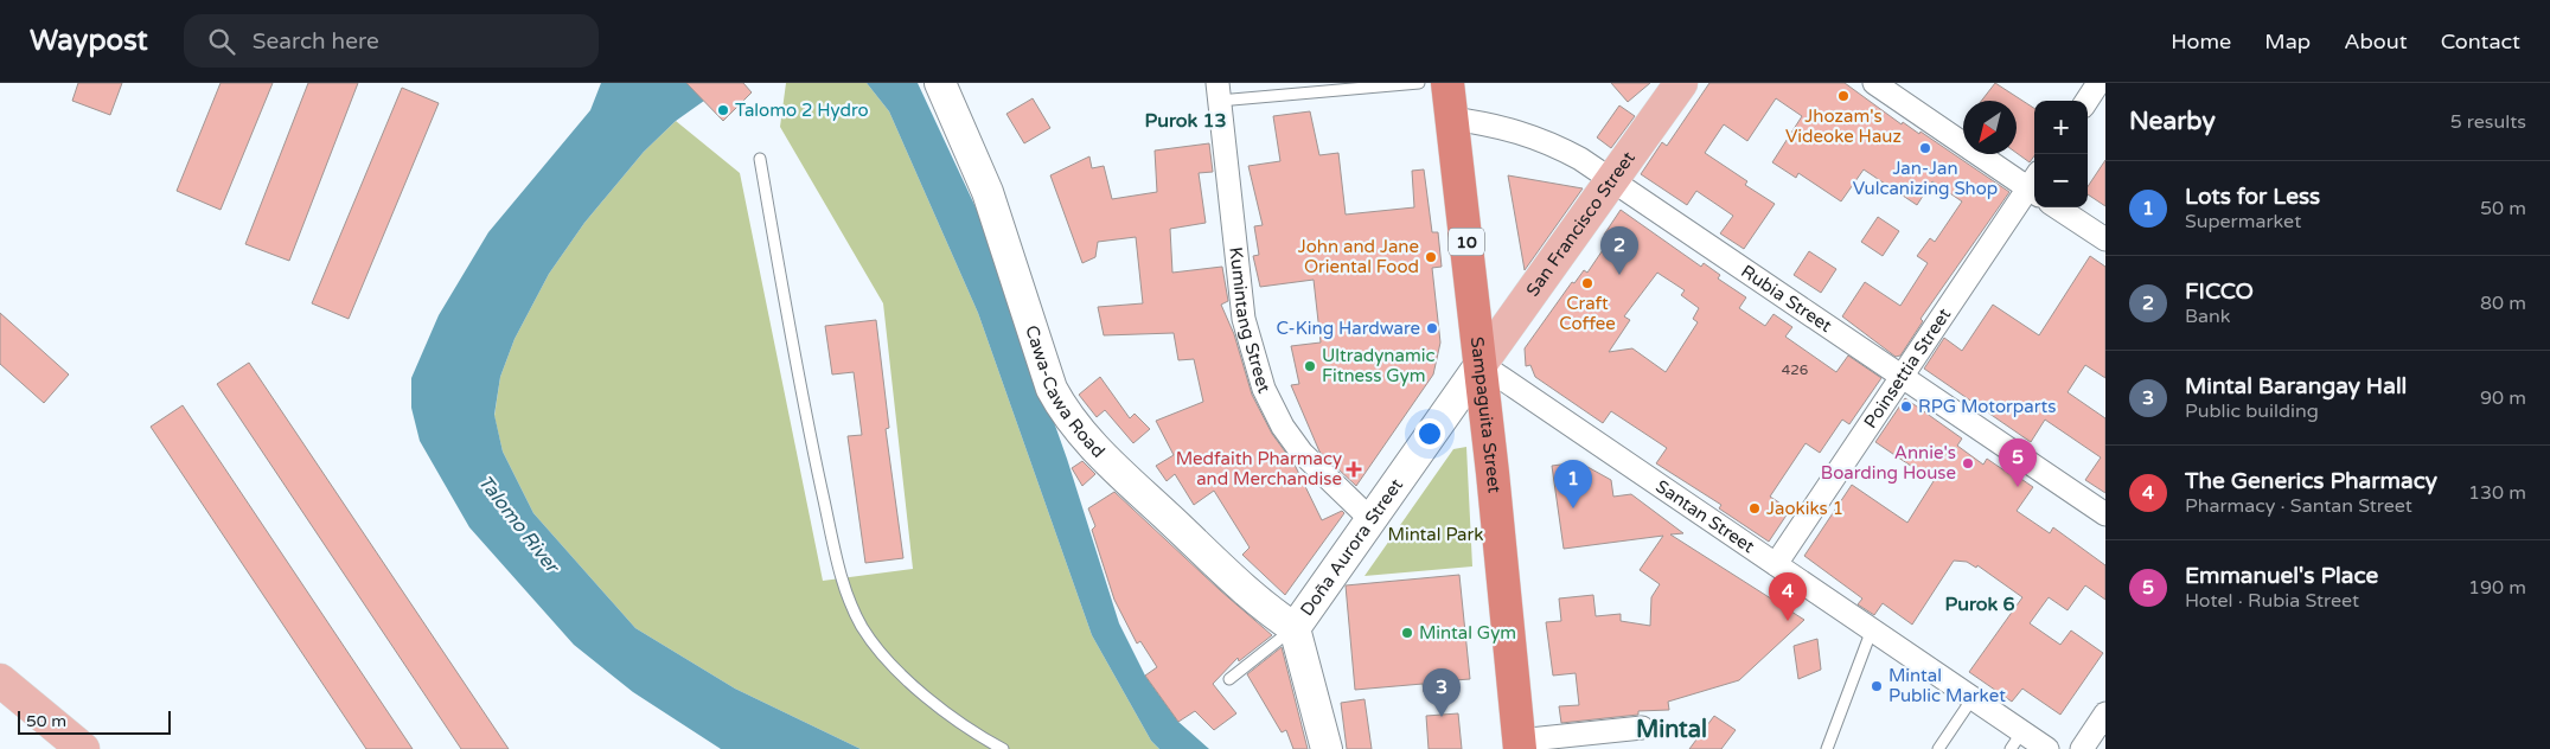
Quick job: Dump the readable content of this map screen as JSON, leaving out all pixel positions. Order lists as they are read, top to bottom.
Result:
{
  "streets": {
    "highway": ["10", "Sampaguita Street"],
    "main road": ["San Francisco Street"],
    "street": [
      "Rubia Street",
      "Kumintang Street",
      "Poinsettia Street",
      "Cawa-Cawa Road",
      "Santan Street",
      "Doña Aurora Street"
    ]
  },
  "crossings": [
    ["San Francisco Street", "Rubia Street"],
    ["San Francisco Street", "Sampaguita Street"],
    ["San Francisco Street", "Santan Street"],
    ["San Francisco Street", "Doña Aurora Street"],
    ["Rubia Street", "Poinsettia Street"],
    ["Rubia Street", "Sampaguita Street"],
    ["Kumintang Street", "Doña Aurora Street"],
    ["Poinsettia Street", "Santan Street"],
    ["Cawa-Cawa Road", "Doña Aurora Street"],
    ["Sampaguita Street", "Santan Street"],
    ["Sampaguita Street", "Doña Aurora Street"],
    ["Santan Street", "Doña Aurora Street"]
  ],
  "districts": ["Purok 13", "Purok 6", "Mintal"],
  "water": ["Talomo River"],
  "parks": ["Mintal Park"],
  "places": {
    "other": [
      "Jhozam's Videoke Hauz",
      "Talomo 2 Hydro",
      "Jan-Jan Vulcanizing Shop",
      "John and Jane Oriental Food",
      "Craft Coffee",
      "C-King Hardware",
      "Ultradynamic Fitness Gym",
      "RPG Motorparts",
      "Annie's Boarding House",
      "Jaokiks 1",
      "Mintal Gym",
      "Mintal Public Market"
    ],
    "health": ["Medfaith Pharmacy and Merchandise"]
  },
  "house_numbers": ["426"],
  "scale_bar": "50 m",
  "north": "bottom left",
  "page": {
    "header": "Waypost",
    "search": "Search here",
    "nav": [
      "Home",
      "Map",
      "About",
      "Contact"
    ],
    "heading": ["Nearby", "5 results"],
    "map_buttons": ["+", "−"],
    "list": [
      {
        "mark": "1",
        "name": "Lots for Less",
        "note": "Supermarket",
        "value": "50 m"
      },
      {
        "mark": "2",
        "name": "FICCO",
        "note": "Bank",
        "value": "80 m"
      },
      {
        "mark": "3",
        "name": "Mintal Barangay Hall",
        "note": "Public building",
        "value": "90 m"
      },
      {
        "mark": "4",
        "name": "The Generics Pharmacy",
        "note": "Pharmacy · Santan Street",
        "value": "130 m"
      },
      {
        "mark": "5",
        "name": "Emmanuel's Place",
        "note": "Hotel · Rubia Street",
        "value": "190 m"
      }
    ],
    "pins": [
      "2",
      "5",
      "1",
      "4",
      "3"
    ],
    "scale": "50 m"
  }
}
